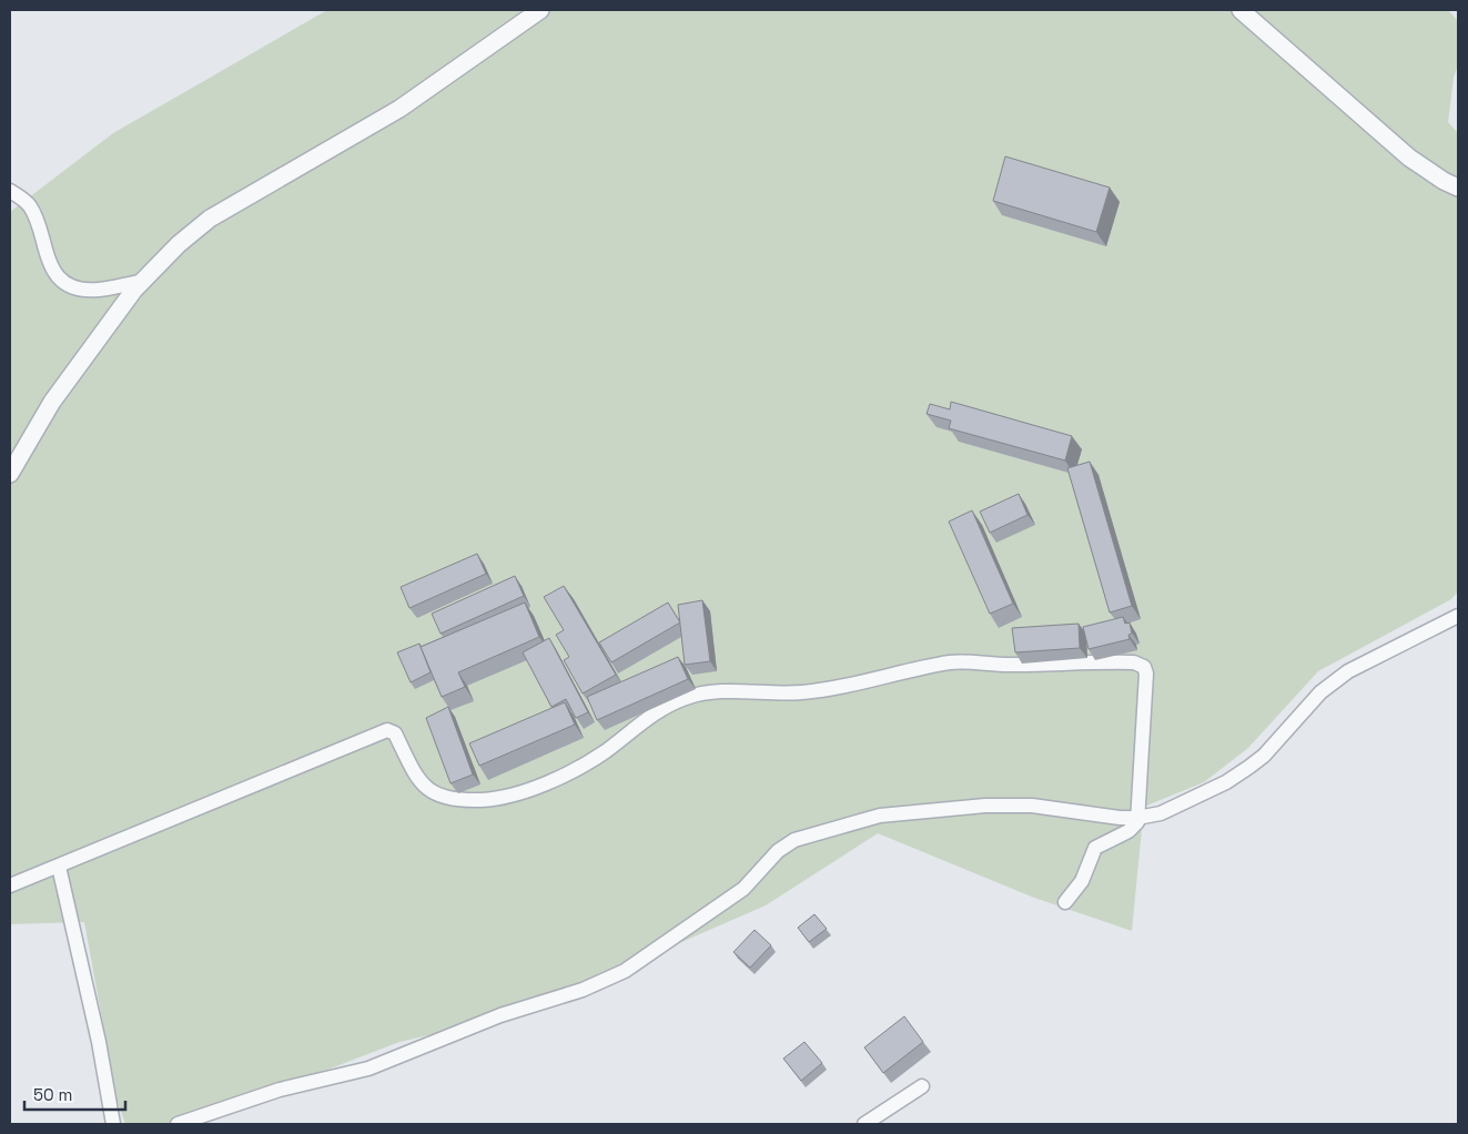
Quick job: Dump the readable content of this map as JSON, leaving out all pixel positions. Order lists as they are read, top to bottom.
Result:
{
  "scale_bar": "50 m"
}
